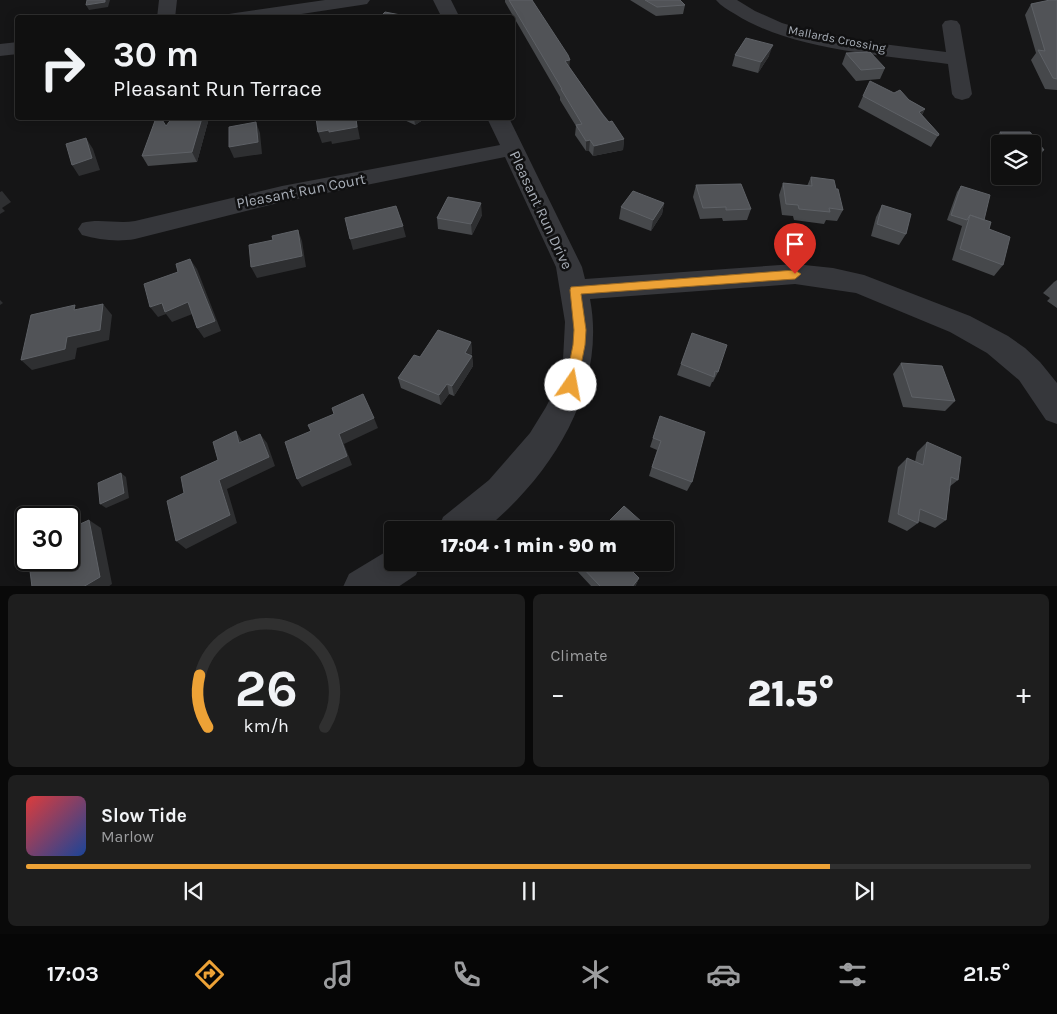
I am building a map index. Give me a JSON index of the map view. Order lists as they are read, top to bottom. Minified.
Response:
{"streets":{"street":["Mallards Crossing","Pleasant Run Court","Pleasant Run Drive"]},"crossings":[["Pleasant Run Court","Pleasant Run Drive"]],"page":{"turn":["30 m","Pleasant Run Terrace"],"limit":"30","trip":"17:04 · 1 min · 90 m","tile":"Climate","heat":["−","21.5°","+"],"song":["Slow Tide","Marlow"],"tabs":["17:03","21.5°"],"gauge":["26","km/h"]}}
